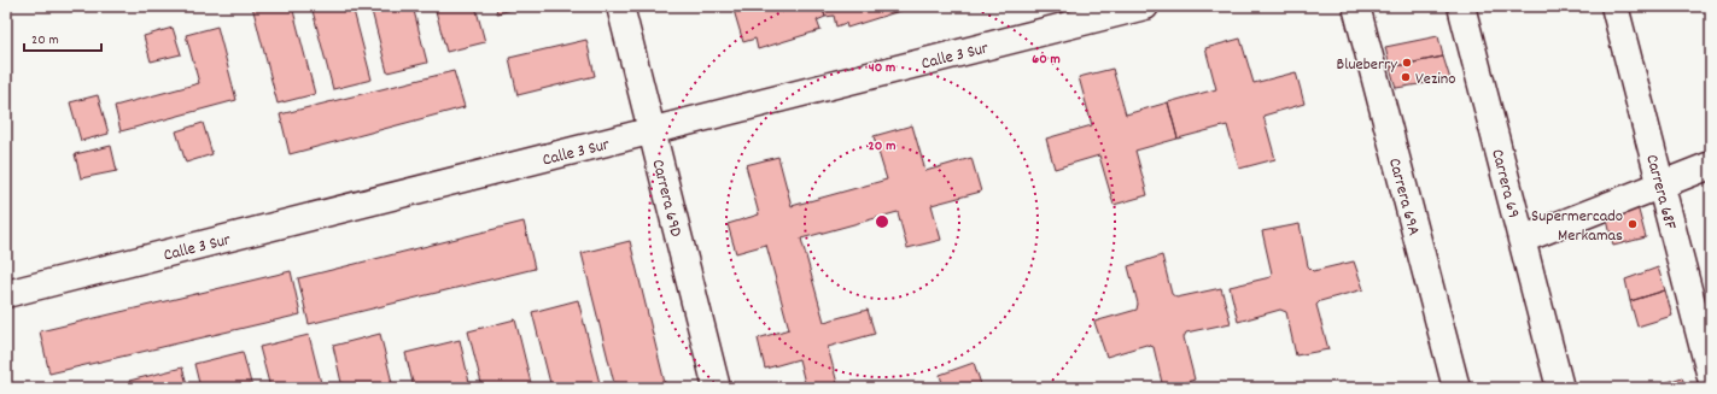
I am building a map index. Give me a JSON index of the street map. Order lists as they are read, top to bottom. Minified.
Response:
{"streets":{"street":["Calle 3 Sur","Carrera 69","Carrera 68F","Carrera 69A","Carrera 69D"]},"crossings":[["Calle 3 Sur","Carrera 69D"]],"places":["Blueberry","Vezino","Supermercado Merkamas"],"scale_bar":"20 m","rings":["60 m","40 m","20 m"]}
